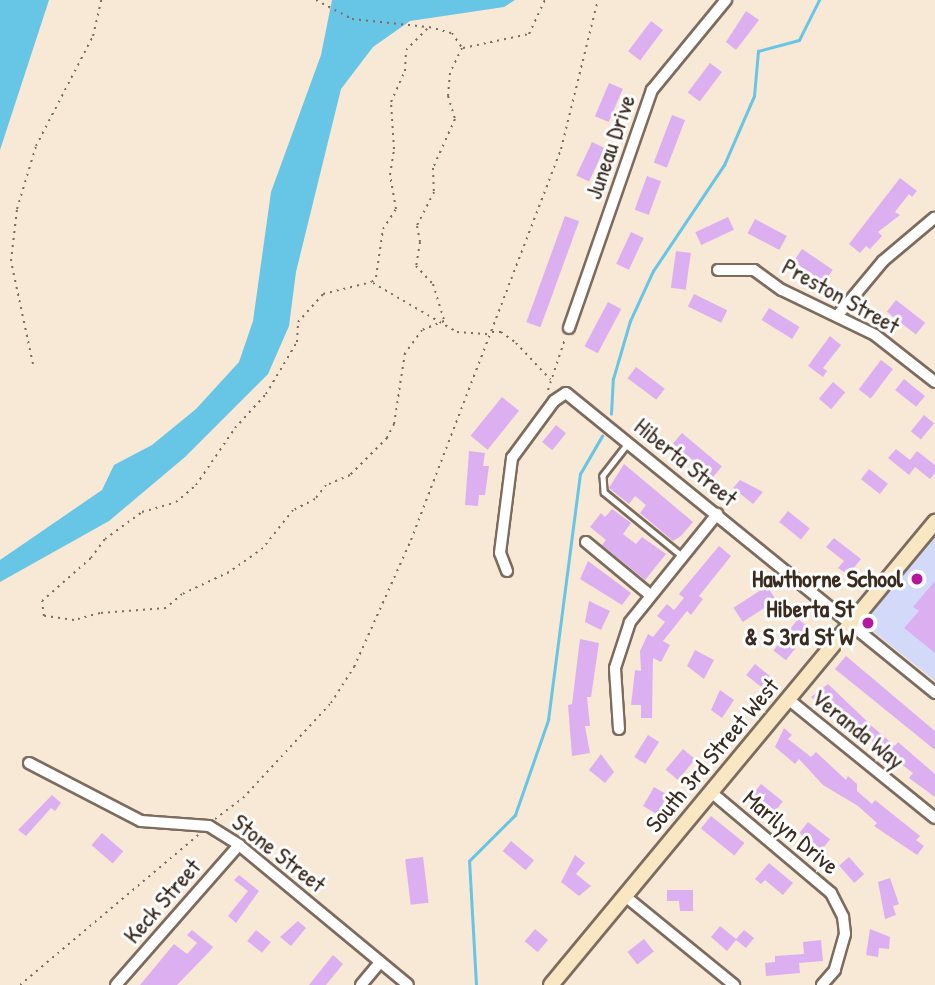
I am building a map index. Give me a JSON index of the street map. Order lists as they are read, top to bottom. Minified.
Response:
{"streets":{"street":["Juneau Drive","Preston Street","Hiberta Street","Veranda Way","South 3rd Street West","Marilyn Drive","Stone Street","Keck Street"]},"crossings":[["Hiberta Street","South 3rd Street West"],["Veranda Way","South 3rd Street West"],["South 3rd Street West","Marilyn Drive"],["Stone Street","Keck Street"]],"places":["Hawthorne School","Hiberta St & S 3rd St W"]}
